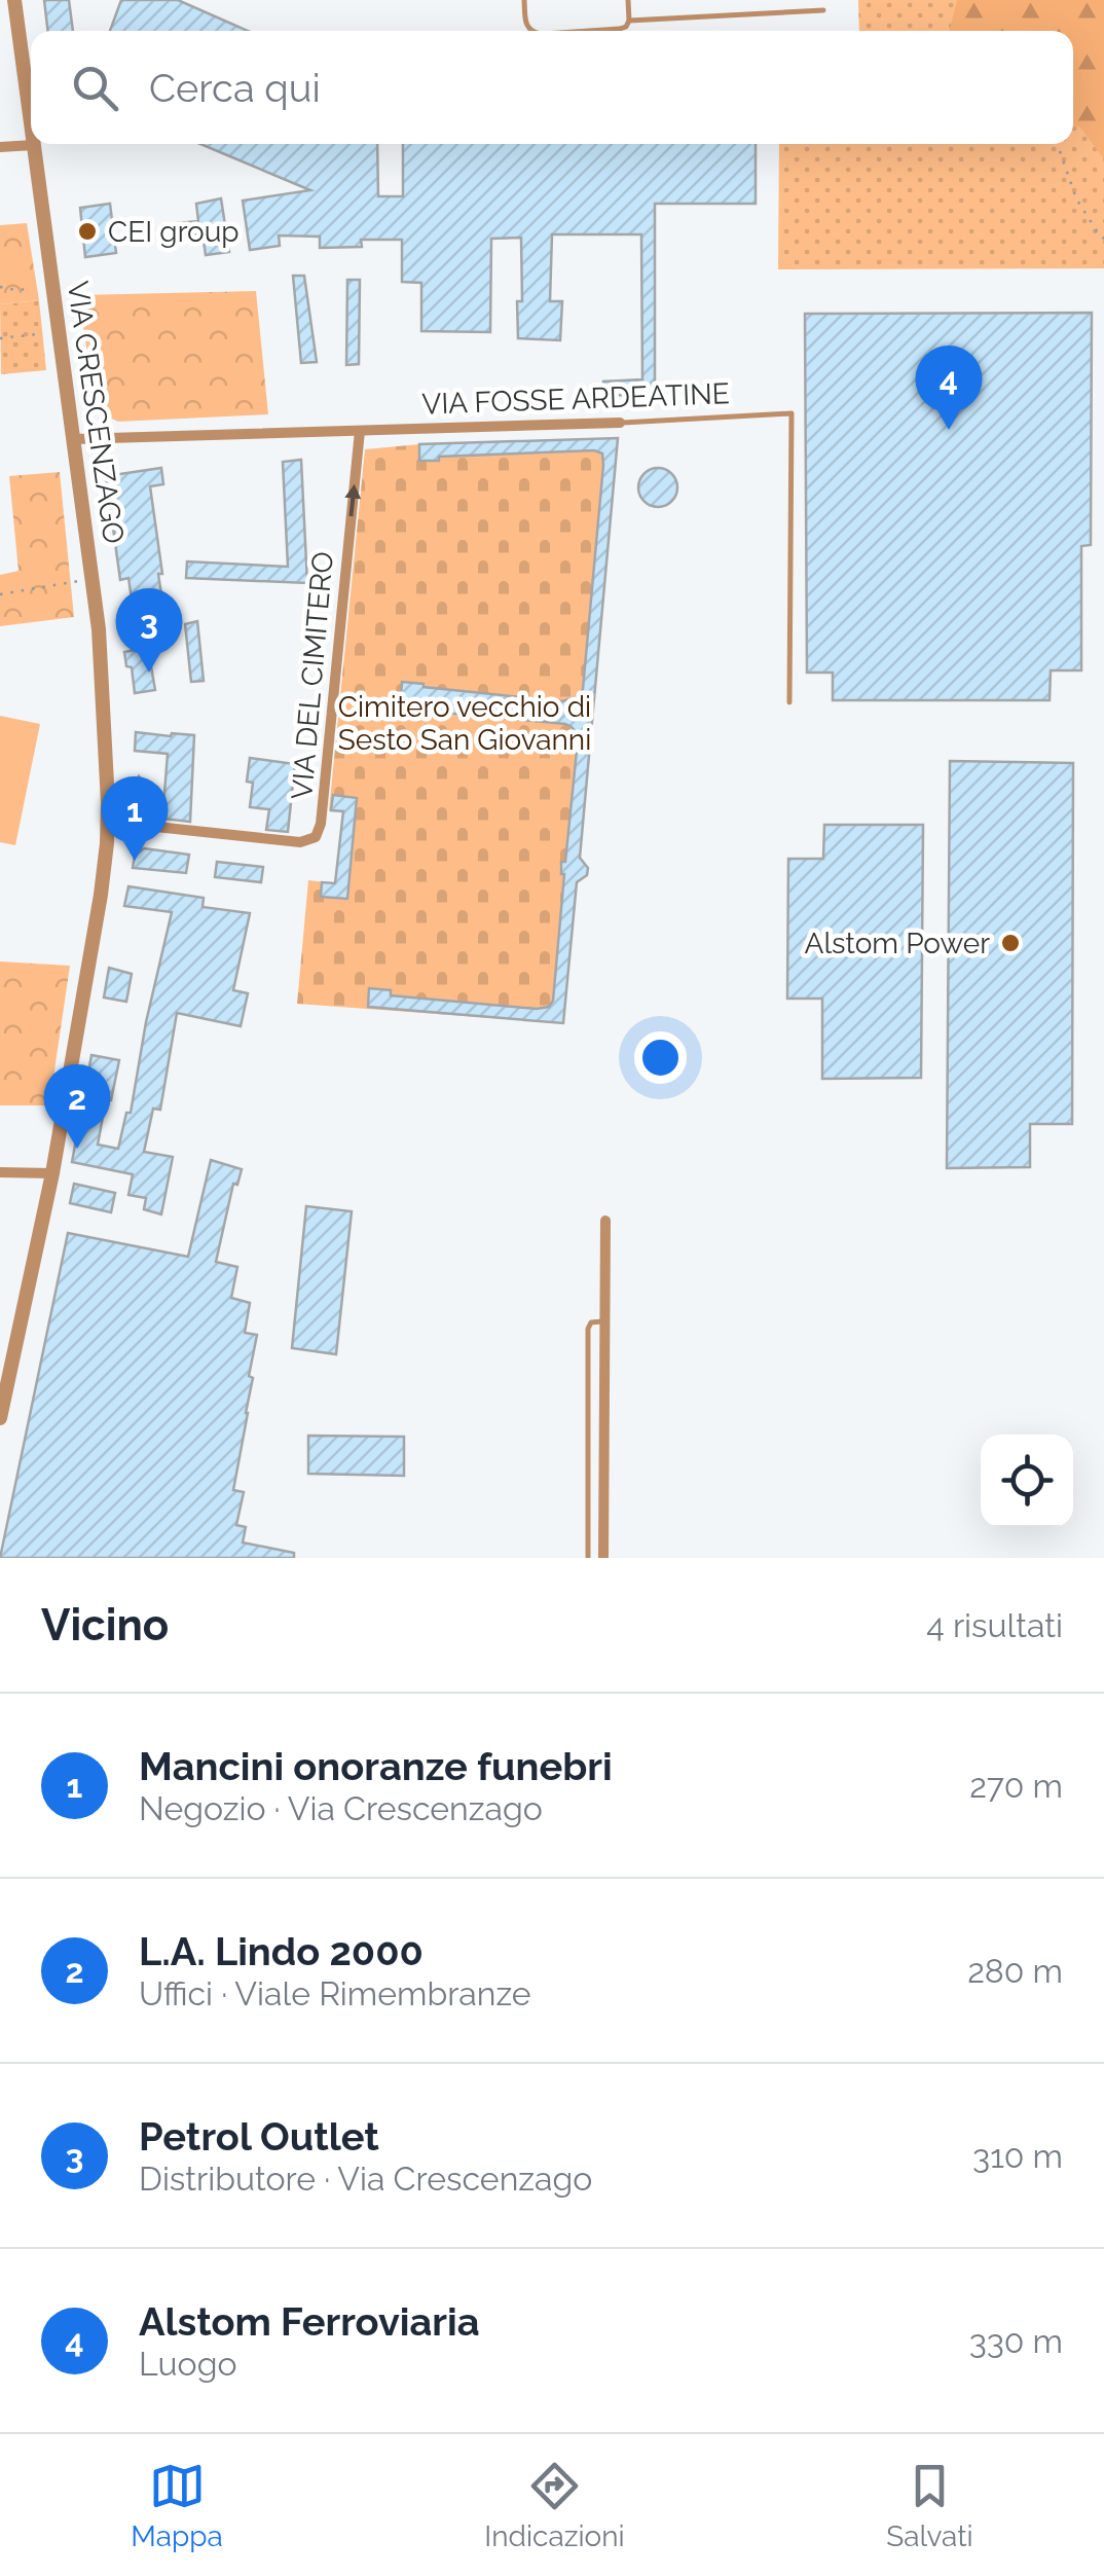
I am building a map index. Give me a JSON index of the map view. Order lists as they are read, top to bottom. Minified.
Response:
{"streets":{"street":["VIA FOSSE ARDEATINE","VIA CRESCENZAGO","VIA DEL CIMITERO"]},"crossings":[["VIA FOSSE ARDEATINE","VIA CRESCENZAGO"],["VIA FOSSE ARDEATINE","VIA DEL CIMITERO"],["VIA CRESCENZAGO","VIA DEL CIMITERO"]],"parks":["Cimitero vecchio di Sesto San Giovanni"],"places":["CEI group","Alstom Power"],"page":{"search":"Cerca qui","pins":["4","3","1","2"],"heading":["Vicino","4 risultati"],"list":[{"mark":"1","name":"Mancini onoranze funebri","note":"Negozio · Via Crescenzago","value":"270 m"},{"mark":"2","name":"L.A. Lindo 2000","note":"Uffici · Viale Rimembranze","value":"280 m"},{"mark":"3","name":"Petrol Outlet","note":"Distributore · Via Crescenzago","value":"310 m"},{"mark":"4","name":"Alstom Ferroviaria","note":"Luogo","value":"330 m"}],"nav":["Mappa","Indicazioni","Salvati"]}}
